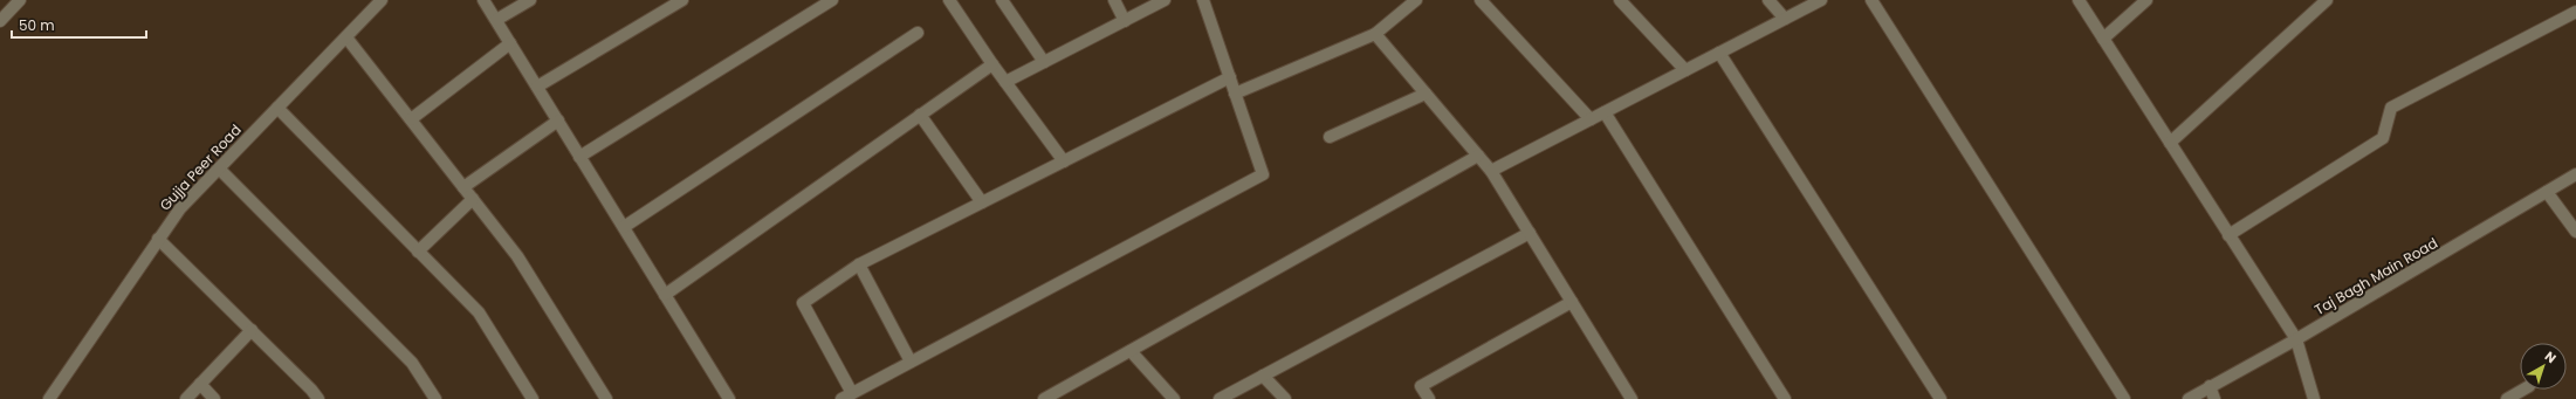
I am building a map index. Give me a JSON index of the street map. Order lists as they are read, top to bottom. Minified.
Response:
{"streets":{"street":["Gujja Peer Road","Taj Bagh Main Road"]},"scale_bar":"50 m","north":"top right"}
